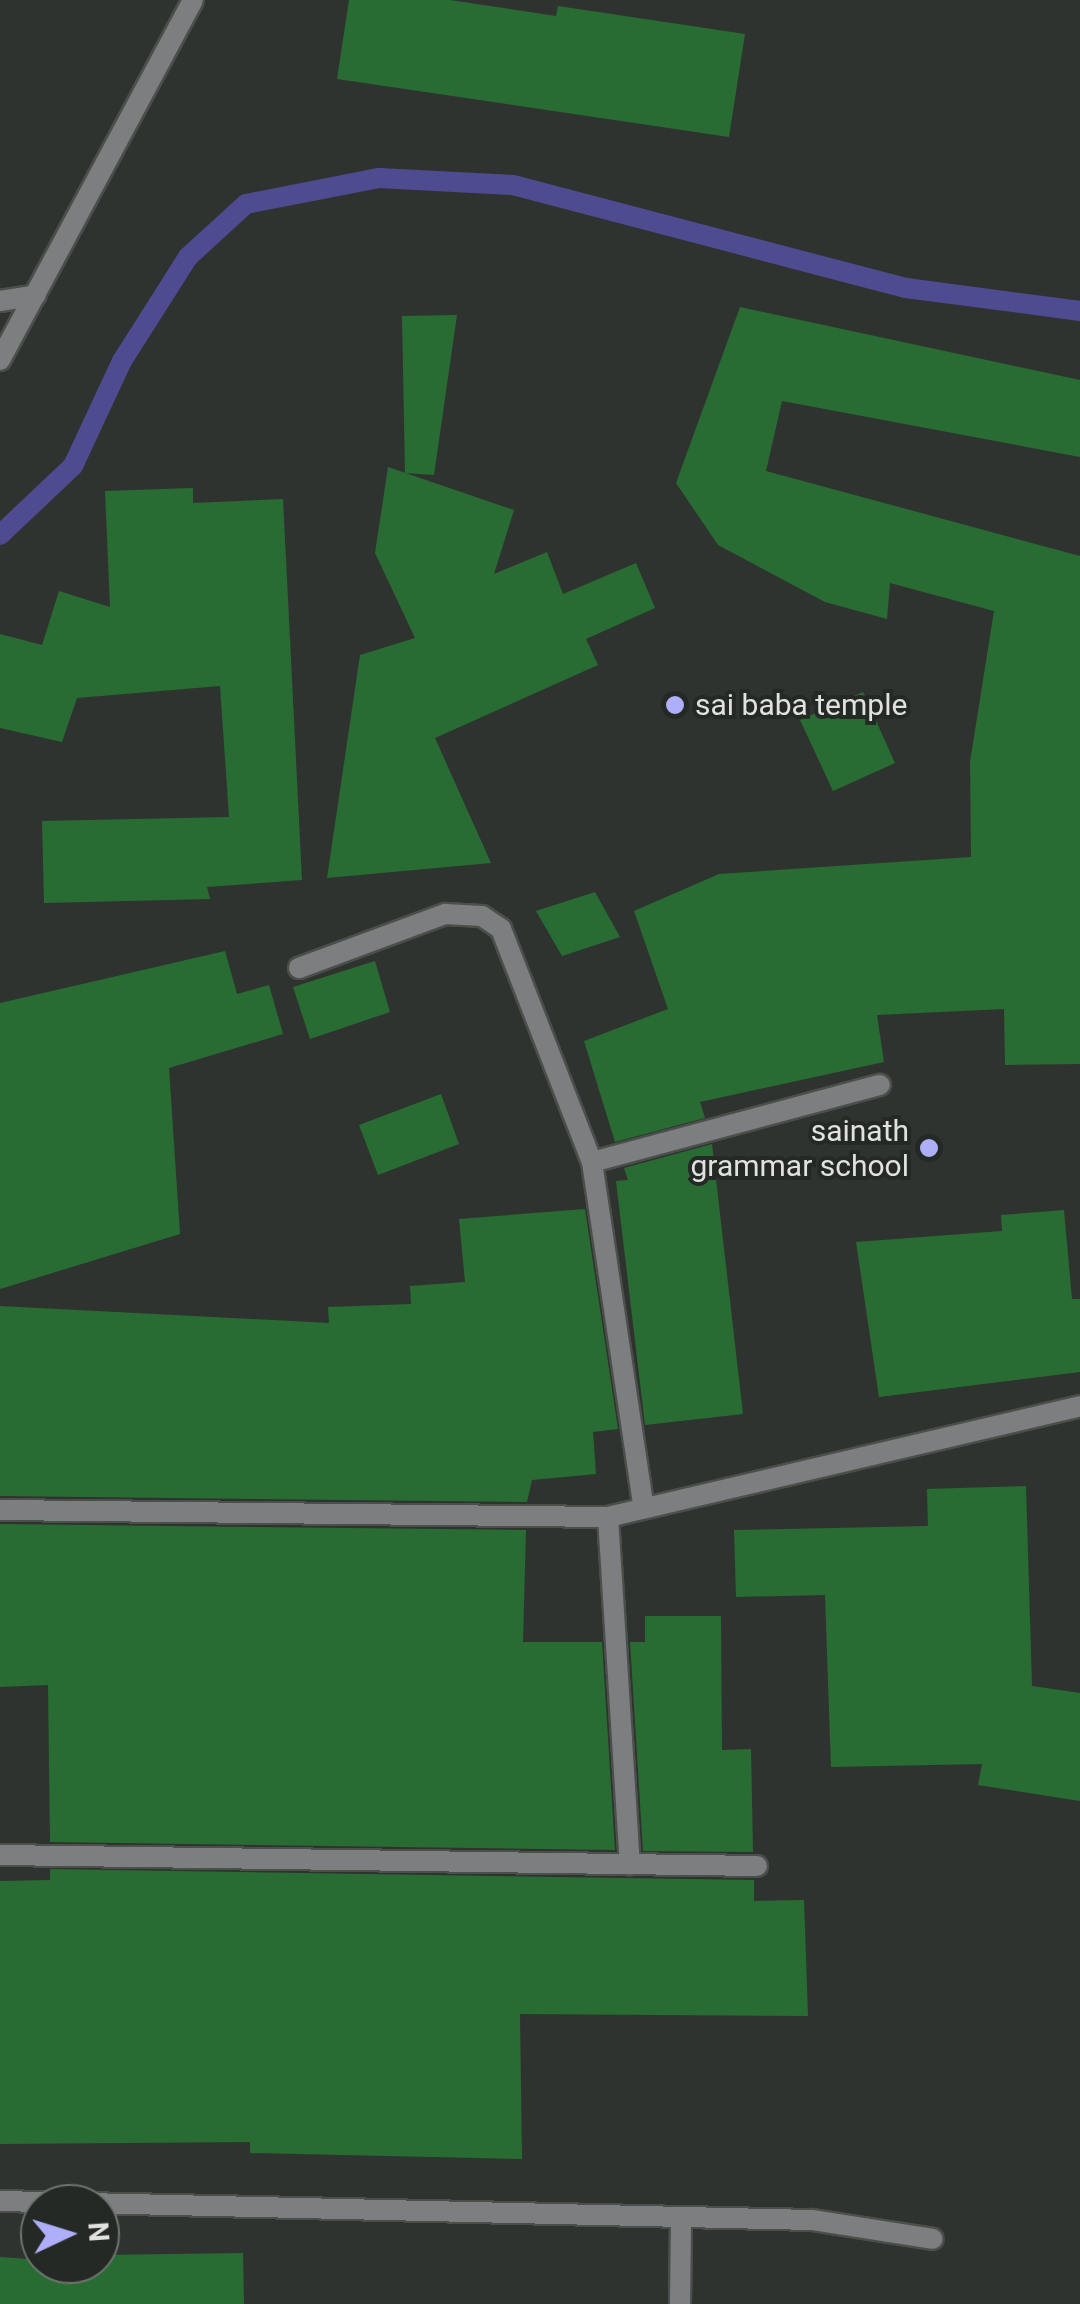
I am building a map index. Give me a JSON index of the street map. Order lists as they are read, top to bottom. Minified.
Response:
{"places":["sai baba temple","sainath grammar school"],"north":"right"}
